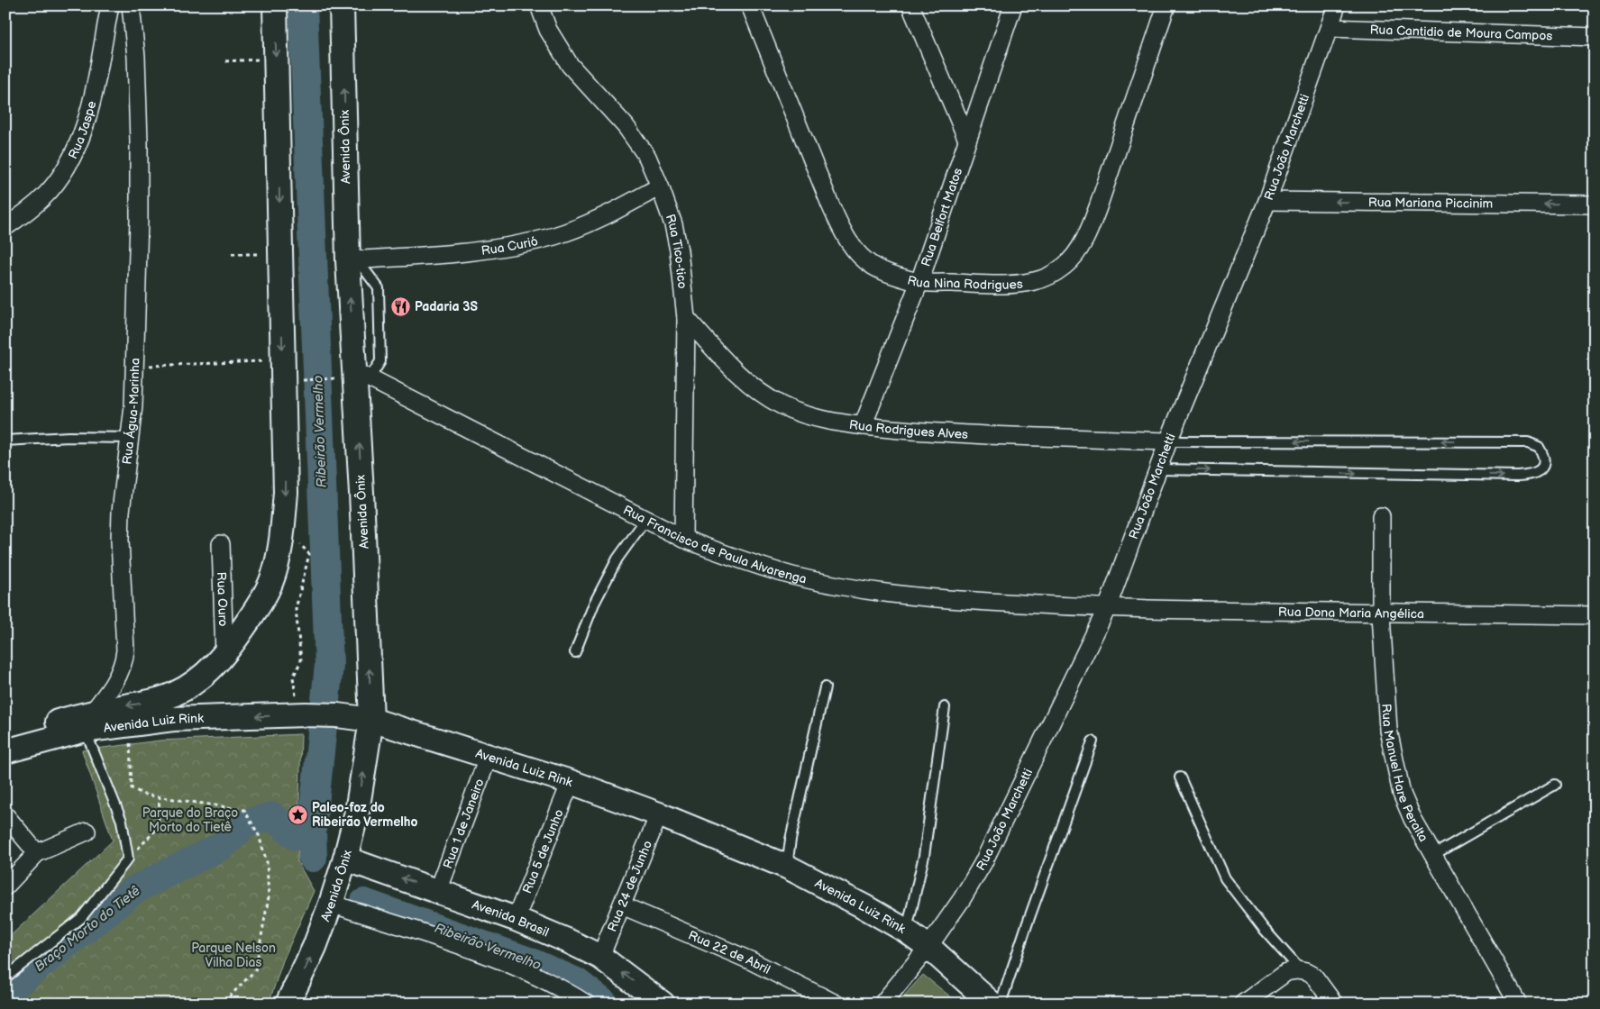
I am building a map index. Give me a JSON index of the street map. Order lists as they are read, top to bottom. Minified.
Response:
{"streets":{"main road":["Avenida Ônix","Avenida Luiz Rink","Avenida Brasil"],"street":["Rua Cantidio de Moura Campos","Rua Jaspe","Rua João Marchetti","Rua Mariana Piccinim","Rua Belfort Matos","Rua Curió","Rua Tico-tico","Rua Nina Rodrigues","Rua Água-Marinha","Rua Rodrigues Alves","Rua Francisco de Paula Alvarenga","Rua Ouro","Rua Dona Maria Angélica","Rua Manuel Hare Peralta","Rua 1 de Janeiro","Rua 5 de Junho","Rua 24 de Junho","Rua 22 de Abril"]},"crossings":[["Rua Cantidio de Moura Campos","Rua João Marchetti"],["Avenida Ônix","Rua Curió"],["Avenida Ônix","Rua Francisco de Paula Alvarenga"],["Avenida Ônix","Avenida Luiz Rink"],["Avenida Ônix","Avenida Brasil"],["Rua João Marchetti","Rua Mariana Piccinim"],["Rua João Marchetti","Rua Rodrigues Alves"],["Rua João Marchetti","Rua Francisco de Paula Alvarenga"],["Rua João Marchetti","Rua Dona Maria Angélica"],["Rua João Marchetti","Avenida Luiz Rink"],["Rua Belfort Matos","Rua Nina Rodrigues"],["Rua Belfort Matos","Rua Rodrigues Alves"],["Rua Curió","Rua Tico-tico"],["Rua Tico-tico","Rua Rodrigues Alves"],["Rua Tico-tico","Rua Francisco de Paula Alvarenga"],["Rua Água-Marinha","Avenida Luiz Rink"],["Rua Francisco de Paula Alvarenga","Rua Dona Maria Angélica"],["Rua Dona Maria Angélica","Rua Manuel Hare Peralta"],["Avenida Luiz Rink","Rua 1 de Janeiro"],["Avenida Luiz Rink","Rua 5 de Junho"],["Avenida Luiz Rink","Rua 24 de Junho"],["Rua 1 de Janeiro","Avenida Brasil"],["Rua 5 de Junho","Avenida Brasil"],["Rua 24 de Junho","Avenida Brasil"],["Rua 24 de Junho","Rua 22 de Abril"]],"one_way":["Rua Mariana Piccinim","Avenida Brasil"],"water":["Ribeirão Vermelho","Braço Morto do Tietê"],"parks":["Parque do Braço Morto do Tietê","Parque Nelson Vilha Dias"],"places":{"restaurant":["Padaria 3S"],"place":["Paleo-foz do Ribeirão Vermelho"]}}
